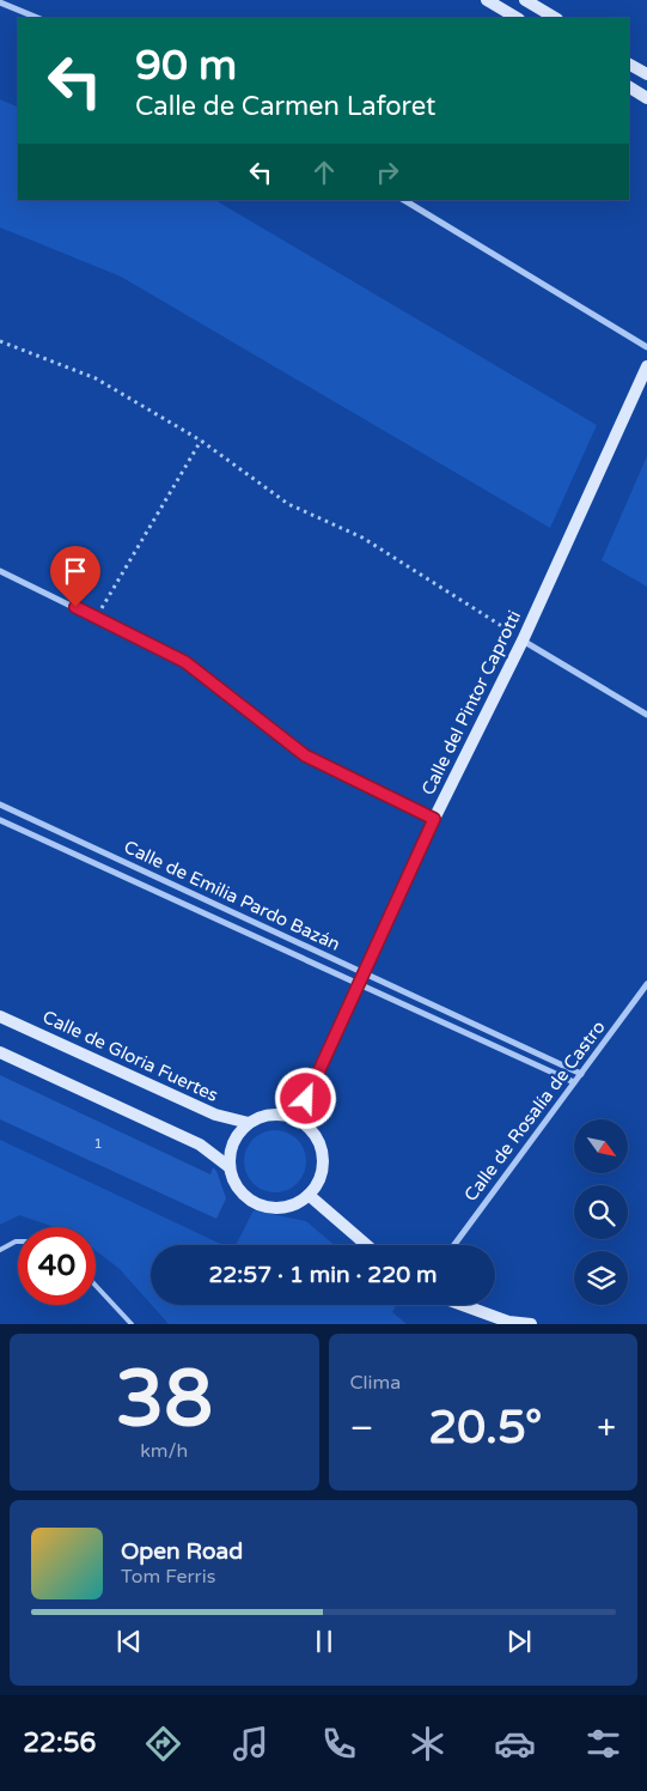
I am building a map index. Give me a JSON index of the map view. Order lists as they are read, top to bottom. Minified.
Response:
{"streets":{"street":["Calle del Pintor Caprotti","Calle de Emilia Pardo Bazán","Calle de Gloria Fuertes","Calle de Rosalía de Castro"]},"crossings":[["Calle del Pintor Caprotti","Calle de Emilia Pardo Bazán"],["Calle del Pintor Caprotti","Calle de Gloria Fuertes"],["Calle de Emilia Pardo Bazán","Calle de Rosalía de Castro"]],"house_numbers":["1"],"north":"bottom right","page":{"turn":["90 m","Calle de Carmen Laforet"],"limit":"40","trip":"22:57 · 1 min · 220 m","tile":[["38","km/h"],"Clima"],"heat":["−","20.5°","+"],"song":["Open Road","Tom Ferris"],"tabs":"22:56"}}
